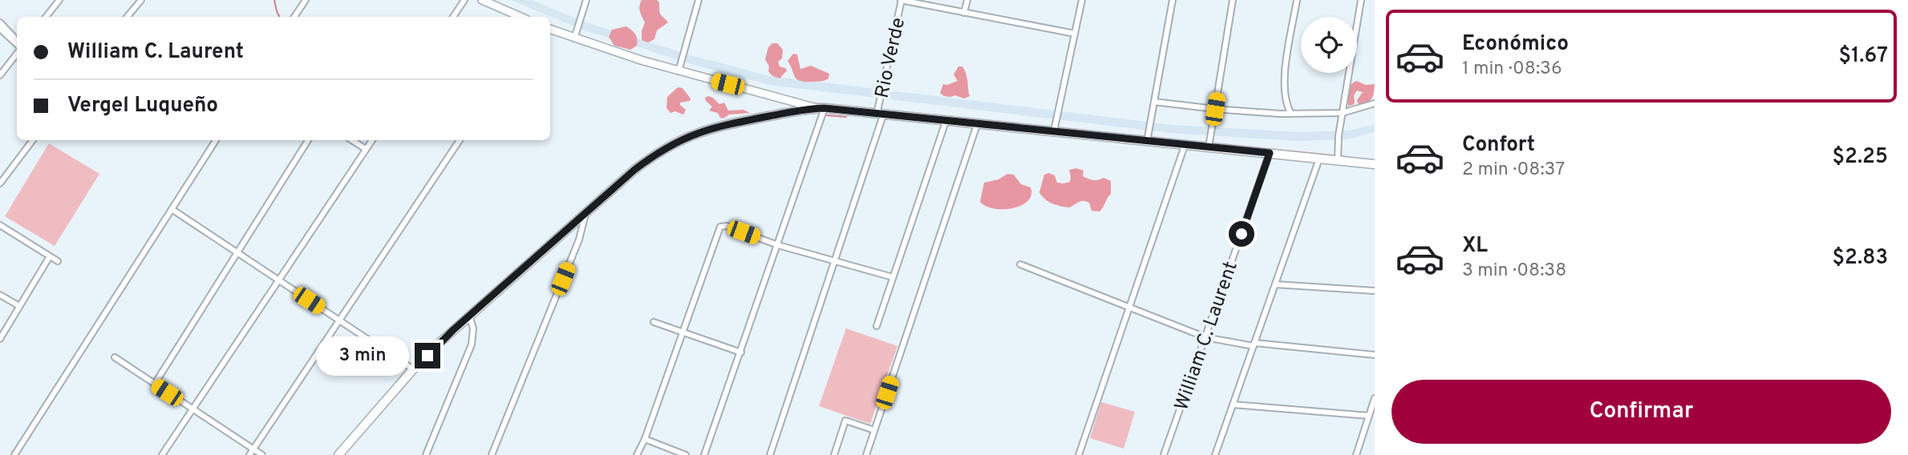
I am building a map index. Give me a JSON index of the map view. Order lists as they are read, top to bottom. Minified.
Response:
{"streets":{"street":["Rio Verde","William C. Laurent"]},"page":{"list":[{"name":"Económico","note":"1 min · 08:36","value":"$1.67"},{"name":"Confort","note":"2 min · 08:37","value":"$2.25"},{"name":"XL","note":"3 min · 08:38","value":"$2.83"}],"banner":["William C. Laurent","Vergel Luqueño"],"bubble":"3 min","buttons":"Confirmar"}}
